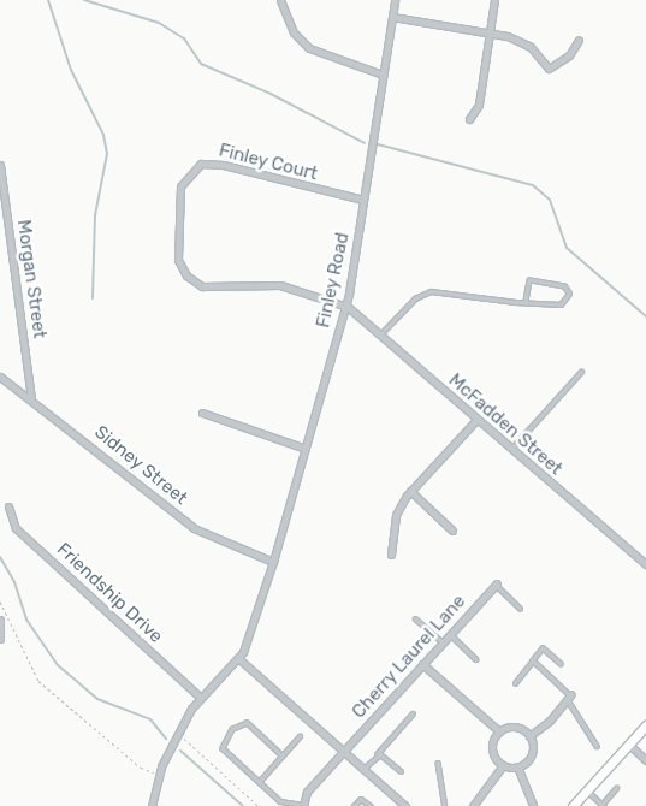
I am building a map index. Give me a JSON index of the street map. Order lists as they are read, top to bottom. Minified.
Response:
{"streets":{"street":["Finley Court","Morgan Street","Finley Road","McFadden Street","Sidney Street","Friendship Drive","Cherry Laurel Lane"]},"crossings":[["Finley Court","Finley Road"],["Finley Court","McFadden Street"],["Morgan Street","Sidney Street"],["Finley Road","McFadden Street"],["Finley Road","Sidney Street"]]}
